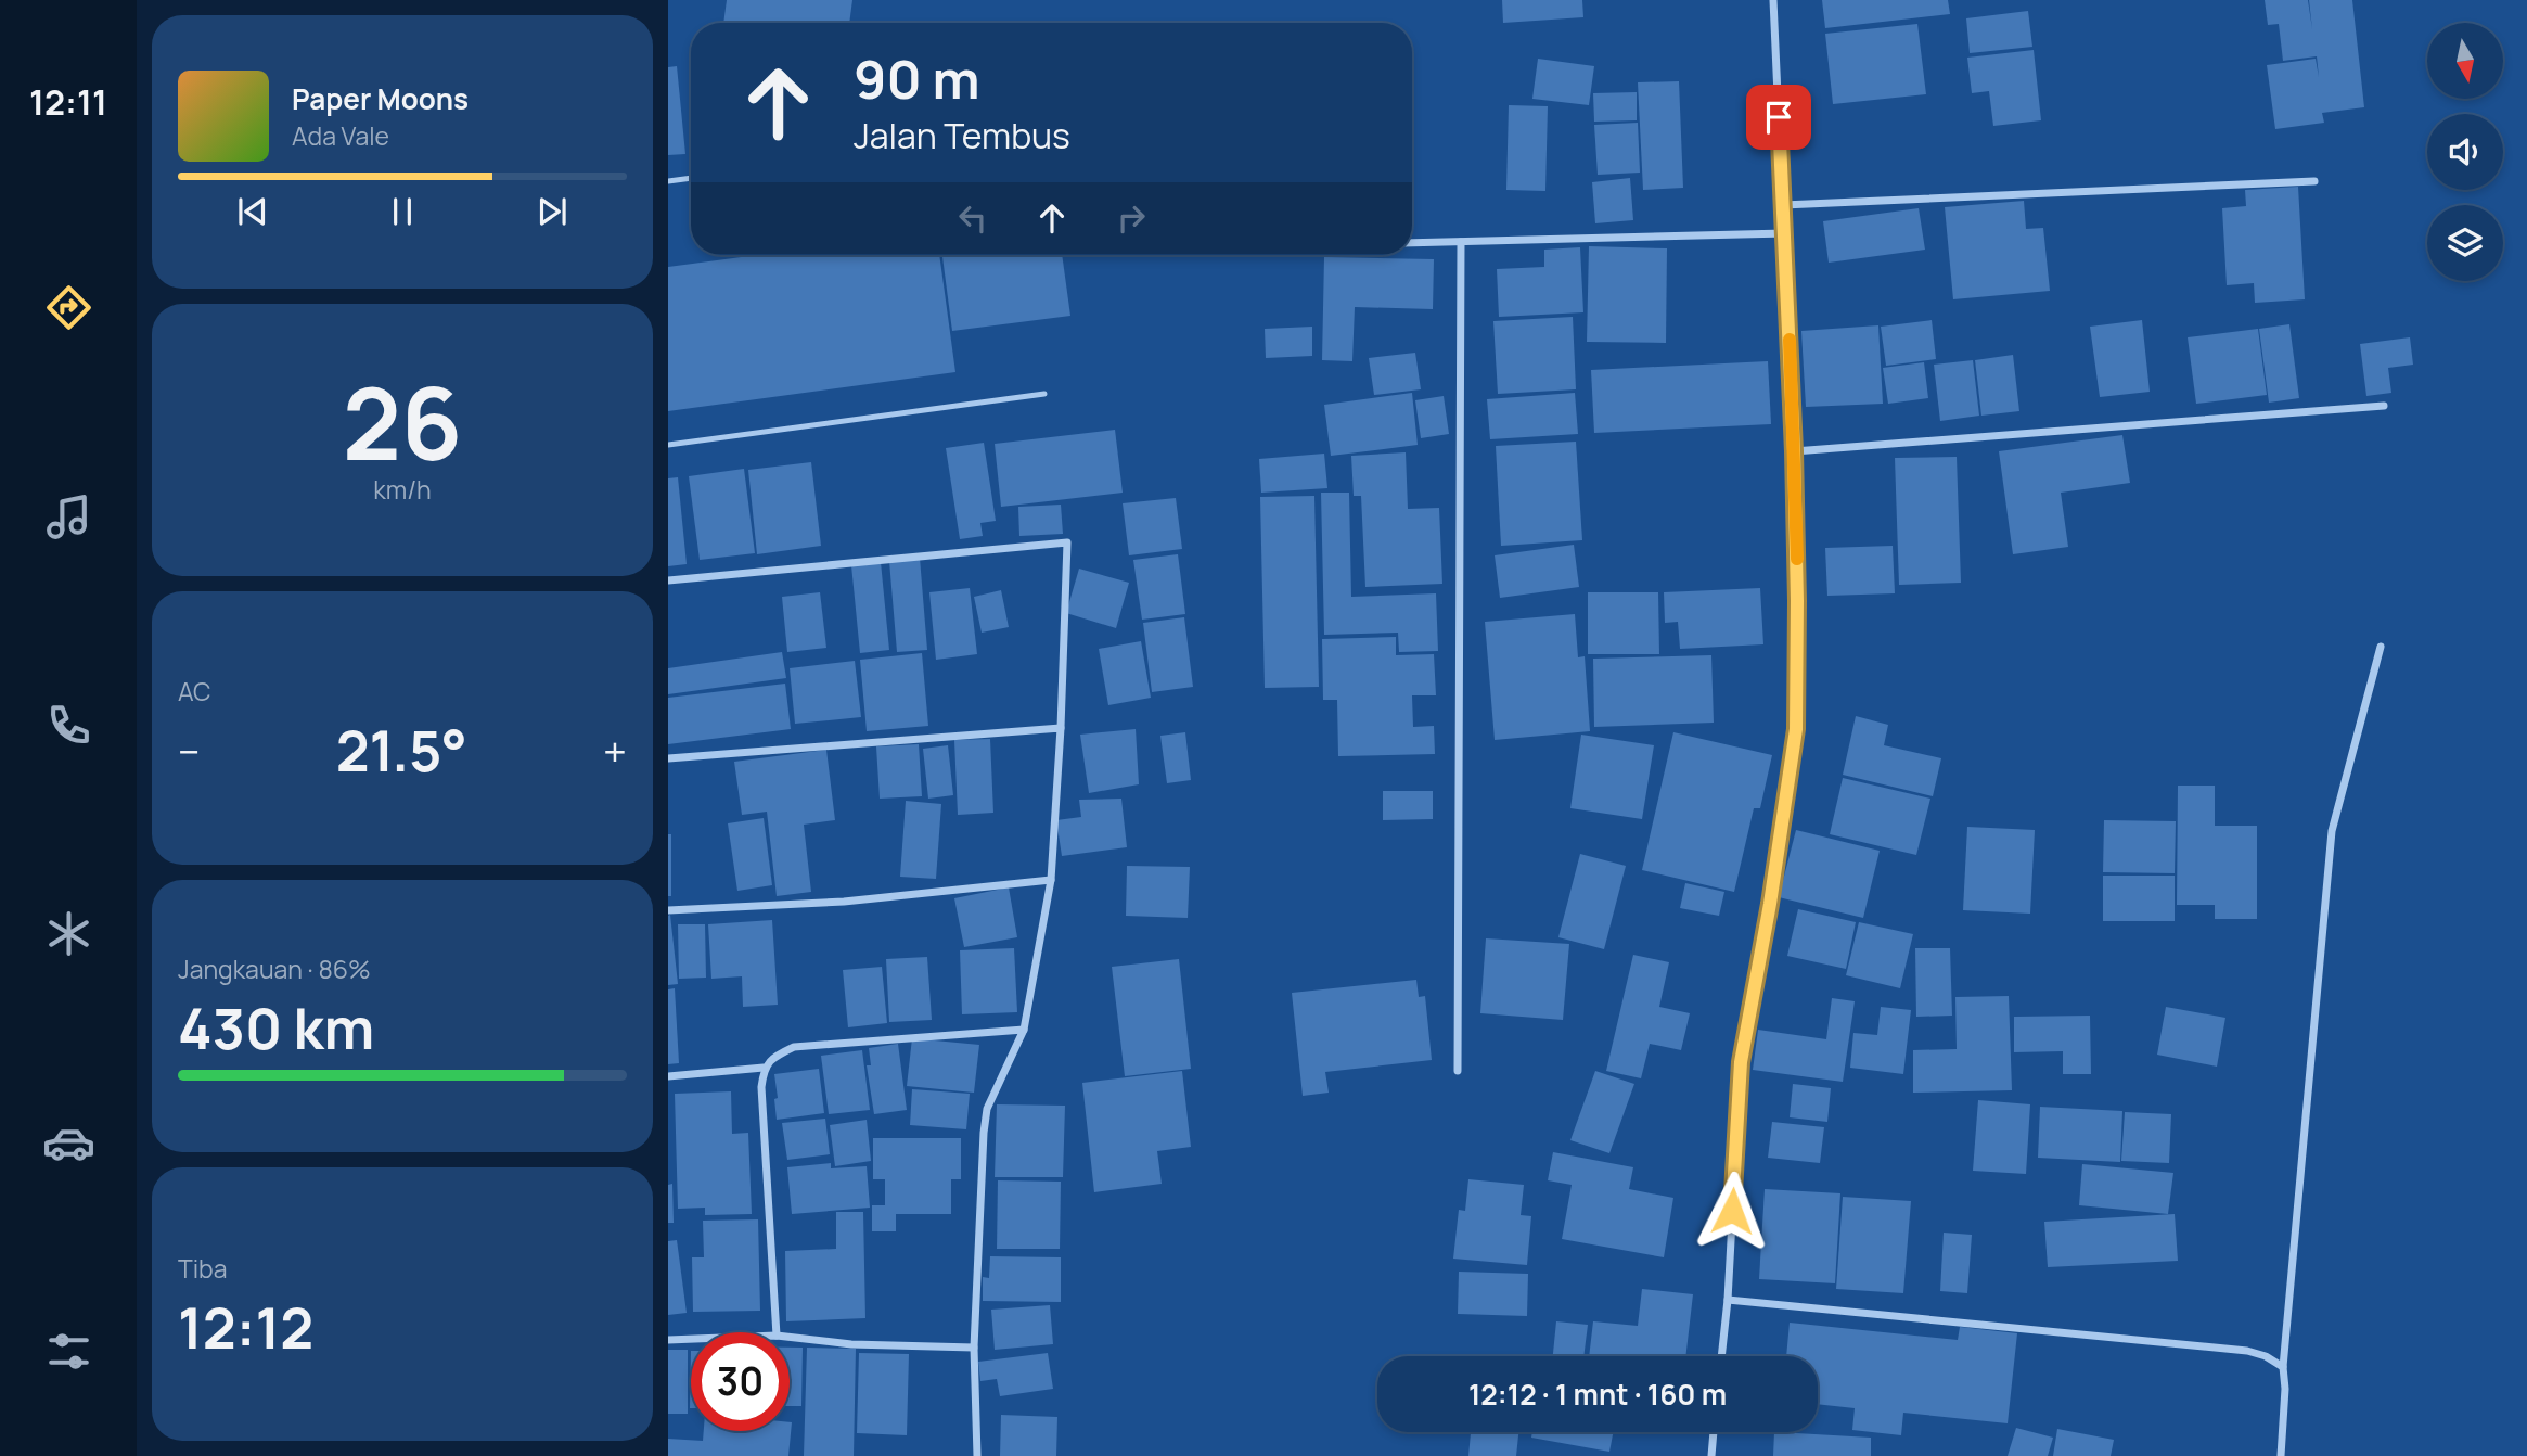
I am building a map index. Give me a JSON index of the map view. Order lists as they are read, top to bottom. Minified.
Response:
{"north":"bottom","page":{"tabs":"12:11","turn":["90 m","Jalan Tembus"],"song":["Paper Moons","Ada Vale"],"tile":[["26","km/h"],"AC",["Jangkauan · 86%","430 km"],["Tiba","12:12"]],"heat":["−","21.5°","+"],"limit":"30","trip":"12:12 · 1 mnt · 160 m"}}
